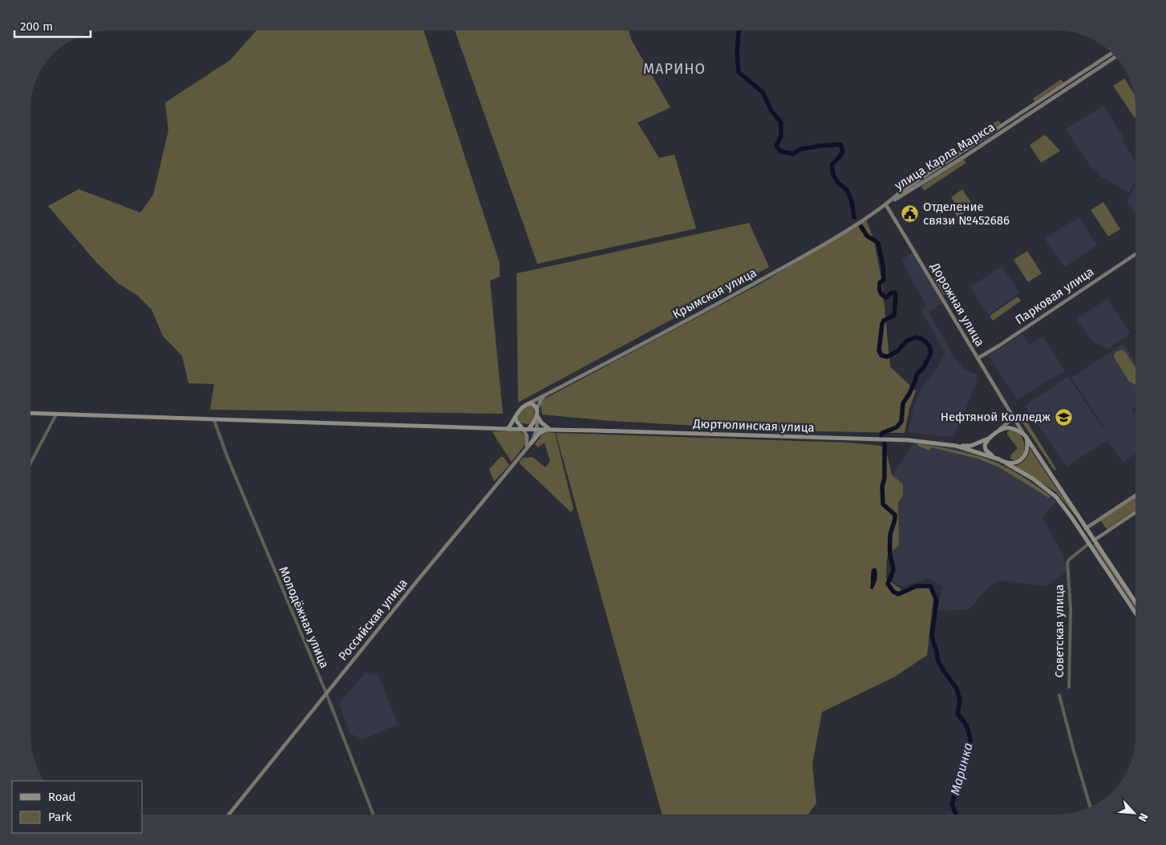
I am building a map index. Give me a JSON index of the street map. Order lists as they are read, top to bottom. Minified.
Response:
{"streets":{"main road":["улица Карла Маркса","Крымская улица","Парковая улица","Дорожная улица","Дюртюлинская улица","Российская улица"],"street":["Молодёжная улица","Советская улица"]},"crossings":[["улица Карла Маркса","Крымская улица"],["улица Карла Маркса","Дорожная улица"],["Крымская улица","Дорожная улица"],["Крымская улица","Дюртюлинская улица"],["Парковая улица","Дорожная улица"],["Дюртюлинская улица","Российская улица"],["Молодёжная улица","Российская улица"]],"districts":["МАРИНО"],"water":["Маринка"],"places":{"public building":["Отделение связи №452686"],"school or university":["Нефтяной Колледж"]},"legend":["Road","Park"],"scale_bar":"200 m","north":"bottom right"}
